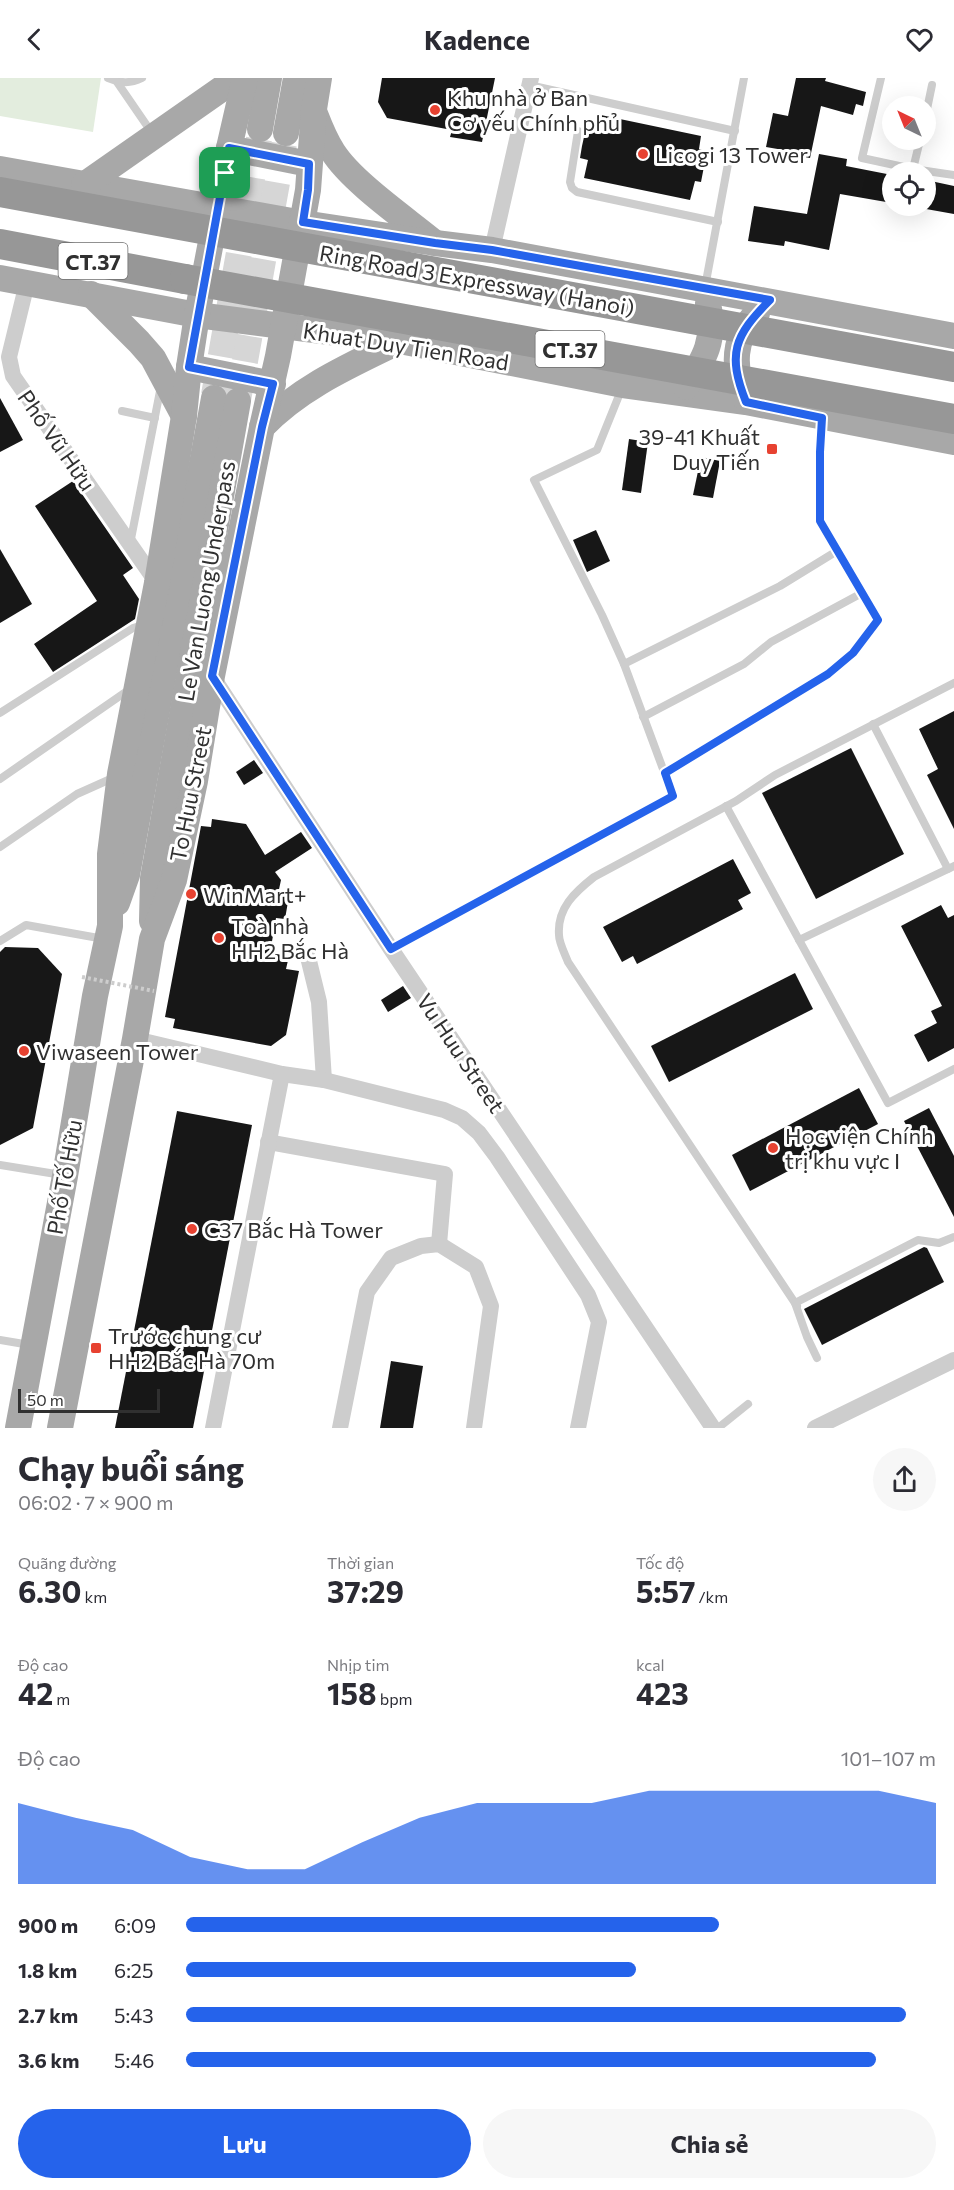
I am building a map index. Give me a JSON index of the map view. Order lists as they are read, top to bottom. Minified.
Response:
{"streets":{"highway":["CT.37","Ring Road 3 Expressway (Hanoi)"],"main road":["Khuat Duy Tien Road","Le Van Luong Underpass","To Huu Street","Phố Tố Hữu"],"street":["Phố Vũ Hữu","Vu Huu Street"]},"crossings":[["Khuat Duy Tien Road","Phố Vũ Hữu"],["Khuat Duy Tien Road","To Huu Street"],["Le Van Luong Underpass","To Huu Street"],["Le Van Luong Underpass","Phố Tố Hữu"],["To Huu Street","Vu Huu Street"],["To Huu Street","Phố Tố Hữu"]],"places":{"other":["Khu nhà ở Ban Cơ yếu Chính phủ","Licogi 13 Tower","WinMart+","Toà nhà HH2 Bắc Hà","Viwaseen Tower","Học viện Chính trị khu vực I","C37 Bắc Hà Tower"],"transit":["39-41 Khuất Duy Tiến","Trước chung cư HH2 Bắc Hà 70m"]},"scale_bar":"50 m","north":"top left","page":{"header":"Kadence","scale":"50 m","heading":["Chạy buổi sáng","06:02 · 7 × 900 m"],"stats":[["Quãng đường","6.30 km"],["Thời gian","37:29"],["Tốc độ","5:57 /km"],["Độ cao","42 m"],["Nhịp tim","158 bpm"],["kcal","423"]],"chart":["Độ cao","101–107 m"],"list":[{"name":"900 m","note":"6:09"},{"name":"1.8 km","note":"6:25"},{"name":"2.7 km","note":"5:43"},{"name":"3.6 km","note":"5:46"}],"buttons":["Lưu","Chia sẻ"]}}
